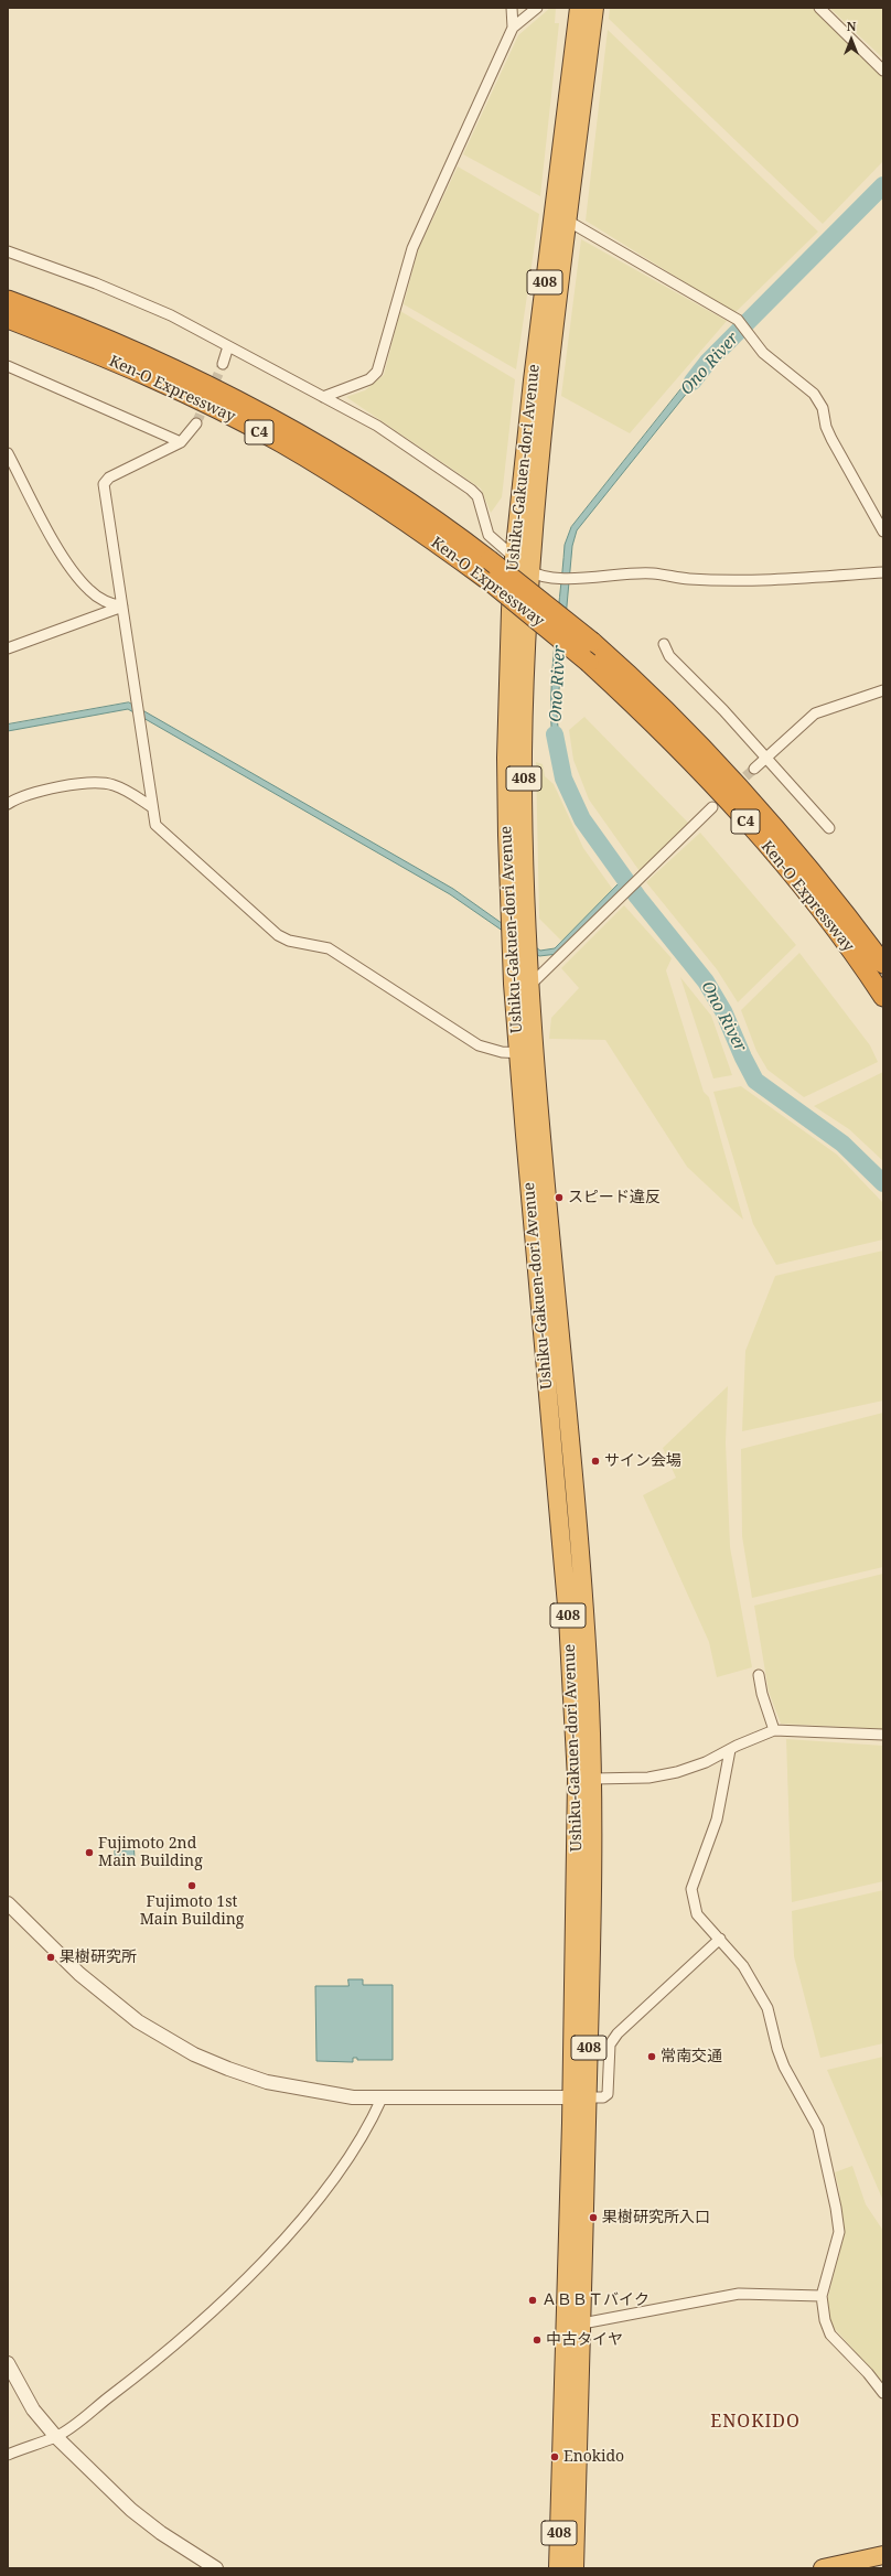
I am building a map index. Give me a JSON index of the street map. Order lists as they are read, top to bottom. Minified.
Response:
{"streets":{"highway":["408","Ken-O Expressway","C4","Ushiku-Gakuen-dori Avenue"]},"districts":["ENOKIDO"],"water":["Ono River"],"places":["スピード違反","サイン会場","Fujimoto 2nd Main Building","Fujimoto 1st Main Building","果樹研究所","常南交通","果樹研究所入口","ＡＢＢＴバイク","中古タイヤ","Enokido"],"north":"top"}
